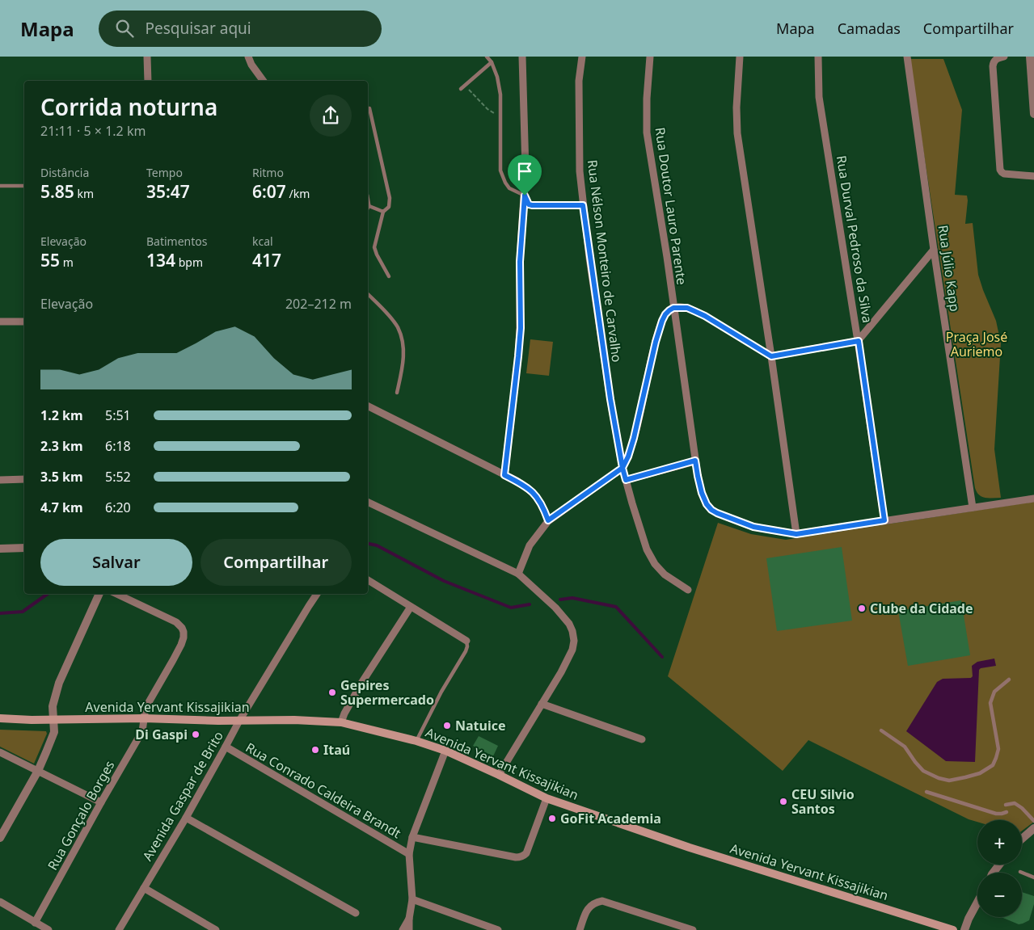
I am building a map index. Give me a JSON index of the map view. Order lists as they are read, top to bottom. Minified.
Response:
{"streets":{"main road":["Avenida Yervant Kissajikian"],"street":["Rua Doutor Lauro Parente","Rua Durval Pedroso da Silva","Rua Nélson Monteiro de Carvalho","Rua Júlio Kapp","Rua Conrado Caldeira Brandt","Avenida Gaspar de Brito","Rua Gonçalo Borges"]},"crossings":[["Rua Doutor Lauro Parente","Rua Durval Pedroso da Silva"],["Rua Doutor Lauro Parente","Rua Júlio Kapp"],["Avenida Yervant Kissajikian","Avenida Gaspar de Brito"],["Avenida Yervant Kissajikian","Rua Gonçalo Borges"],["Rua Conrado Caldeira Brandt","Avenida Gaspar de Brito"]],"parks":["Praça José Auriemo"],"places":["Clube da Cidade","Gepires Supermercado","Natuice","Di Gaspi","Itaú","CEU Silvio Santos","GoFit Academia"],"page":{"header":"Mapa","search":"Pesquisar aqui","nav":["Mapa","Camadas","Compartilhar"],"heading":["Corrida noturna","21:11 · 5 × 1.2 km"],"stats":[["Distância","5.85 km"],["Tempo","35:47"],["Ritmo","6:07 /km"],["Elevação","55 m"],["Batimentos","134 bpm"],["kcal","417"]],"chart":["Elevação","202–212 m"],"list":[{"name":"1.2 km","note":"5:51"},{"name":"2.3 km","note":"6:18"},{"name":"3.5 km","note":"5:52"},{"name":"4.7 km","note":"6:20"}],"buttons":["Salvar","Compartilhar"],"map_buttons":["+","−"]}}
